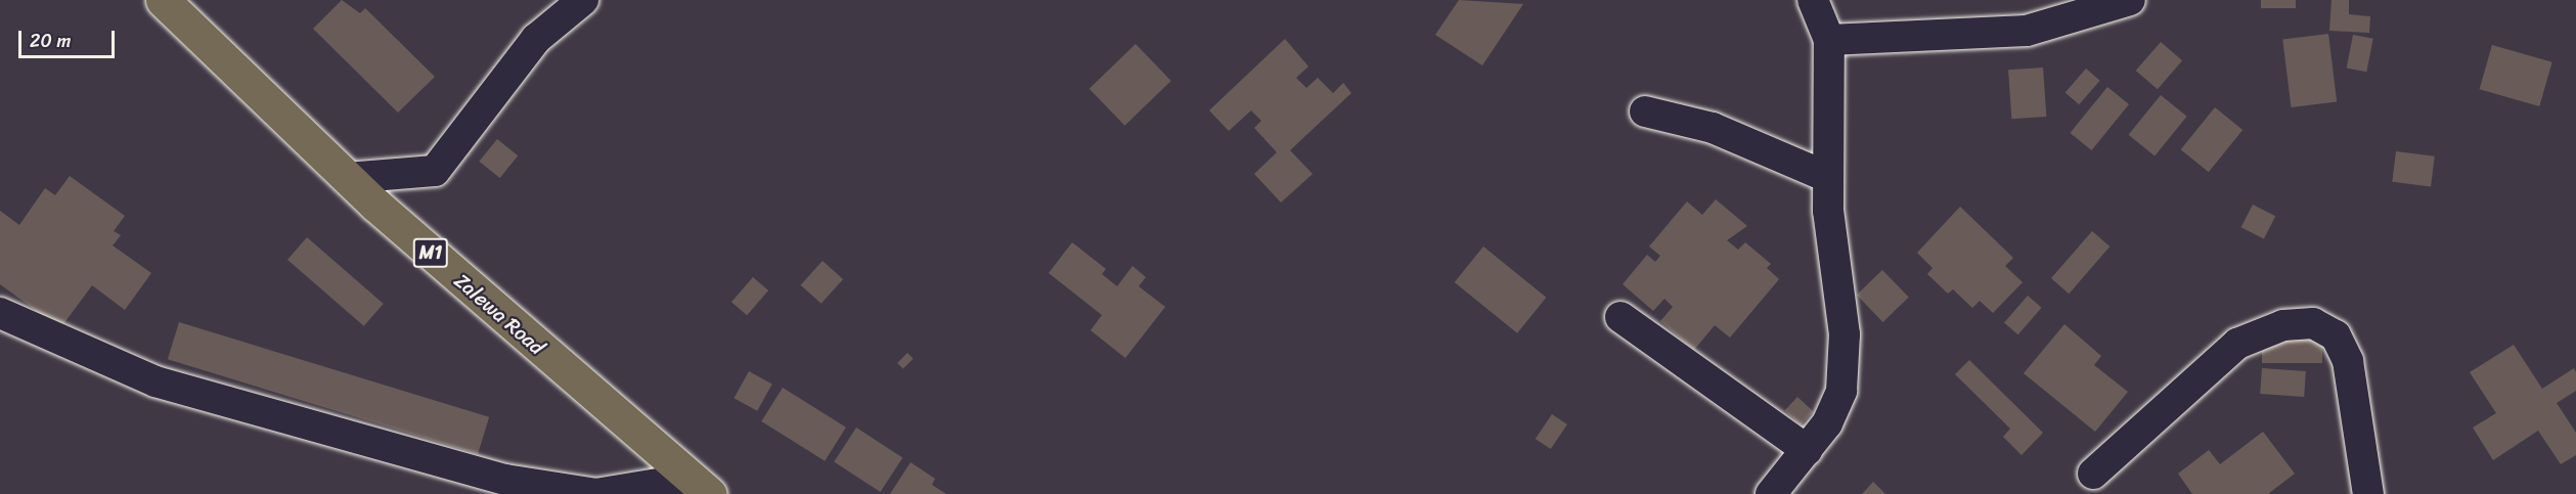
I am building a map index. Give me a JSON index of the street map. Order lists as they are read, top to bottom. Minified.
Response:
{"streets":{"highway":["M1","Zalewa Road"]},"scale_bar":"20 m"}
